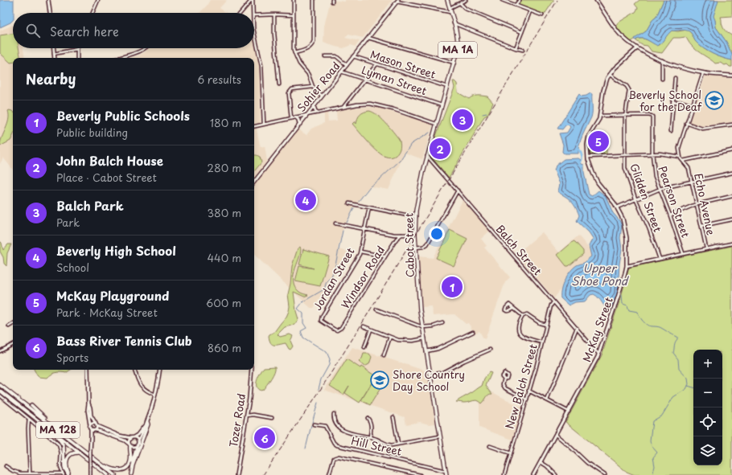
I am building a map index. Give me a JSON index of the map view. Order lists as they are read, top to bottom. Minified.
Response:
{"streets":{"highway":["MA 1A","Cabot Street","MA 128"],"main road":["Sohier Road","McKay Street","Tozer Road"],"street":["Mason Street","Lyman Street","Glidden Street","Pearson Street","Echo Avenue","Balch Street","Windsor Road","Jordan Street","New Balch Street","Hill Street"]},"crossings":[["Mason Street","Sohier Road"],["Mason Street","Cabot Street"],["Lyman Street","Sohier Road"],["Lyman Street","Cabot Street"],["Glidden Street","Pearson Street"],["Glidden Street","McKay Street"],["Cabot Street","Balch Street"],["Cabot Street","Hill Street"],["Balch Street","McKay Street"],["Balch Street","New Balch Street"],["Windsor Road","Jordan Street"]],"water":["Upper Shoe Pond"],"places":{"school or university":["Beverly School for the Deaf","Shore Country Day School"]},"page":{"search":"Search here","heading":["Nearby","6 results"],"list":[{"mark":"1","name":"Beverly Public Schools","note":"Public building","value":"180 m"},{"mark":"2","name":"John Balch House","note":"Place · Cabot Street","value":"280 m"},{"mark":"3","name":"Balch Park","note":"Park","value":"380 m"},{"mark":"4","name":"Beverly High School","note":"School","value":"440 m"},{"mark":"5","name":"McKay Playground","note":"Park · McKay Street","value":"600 m"},{"mark":"6","name":"Bass River Tennis Club","note":"Sports","value":"860 m"}],"pins":["3","5","2","4","1","6"],"map_buttons":["+","−"]}}
